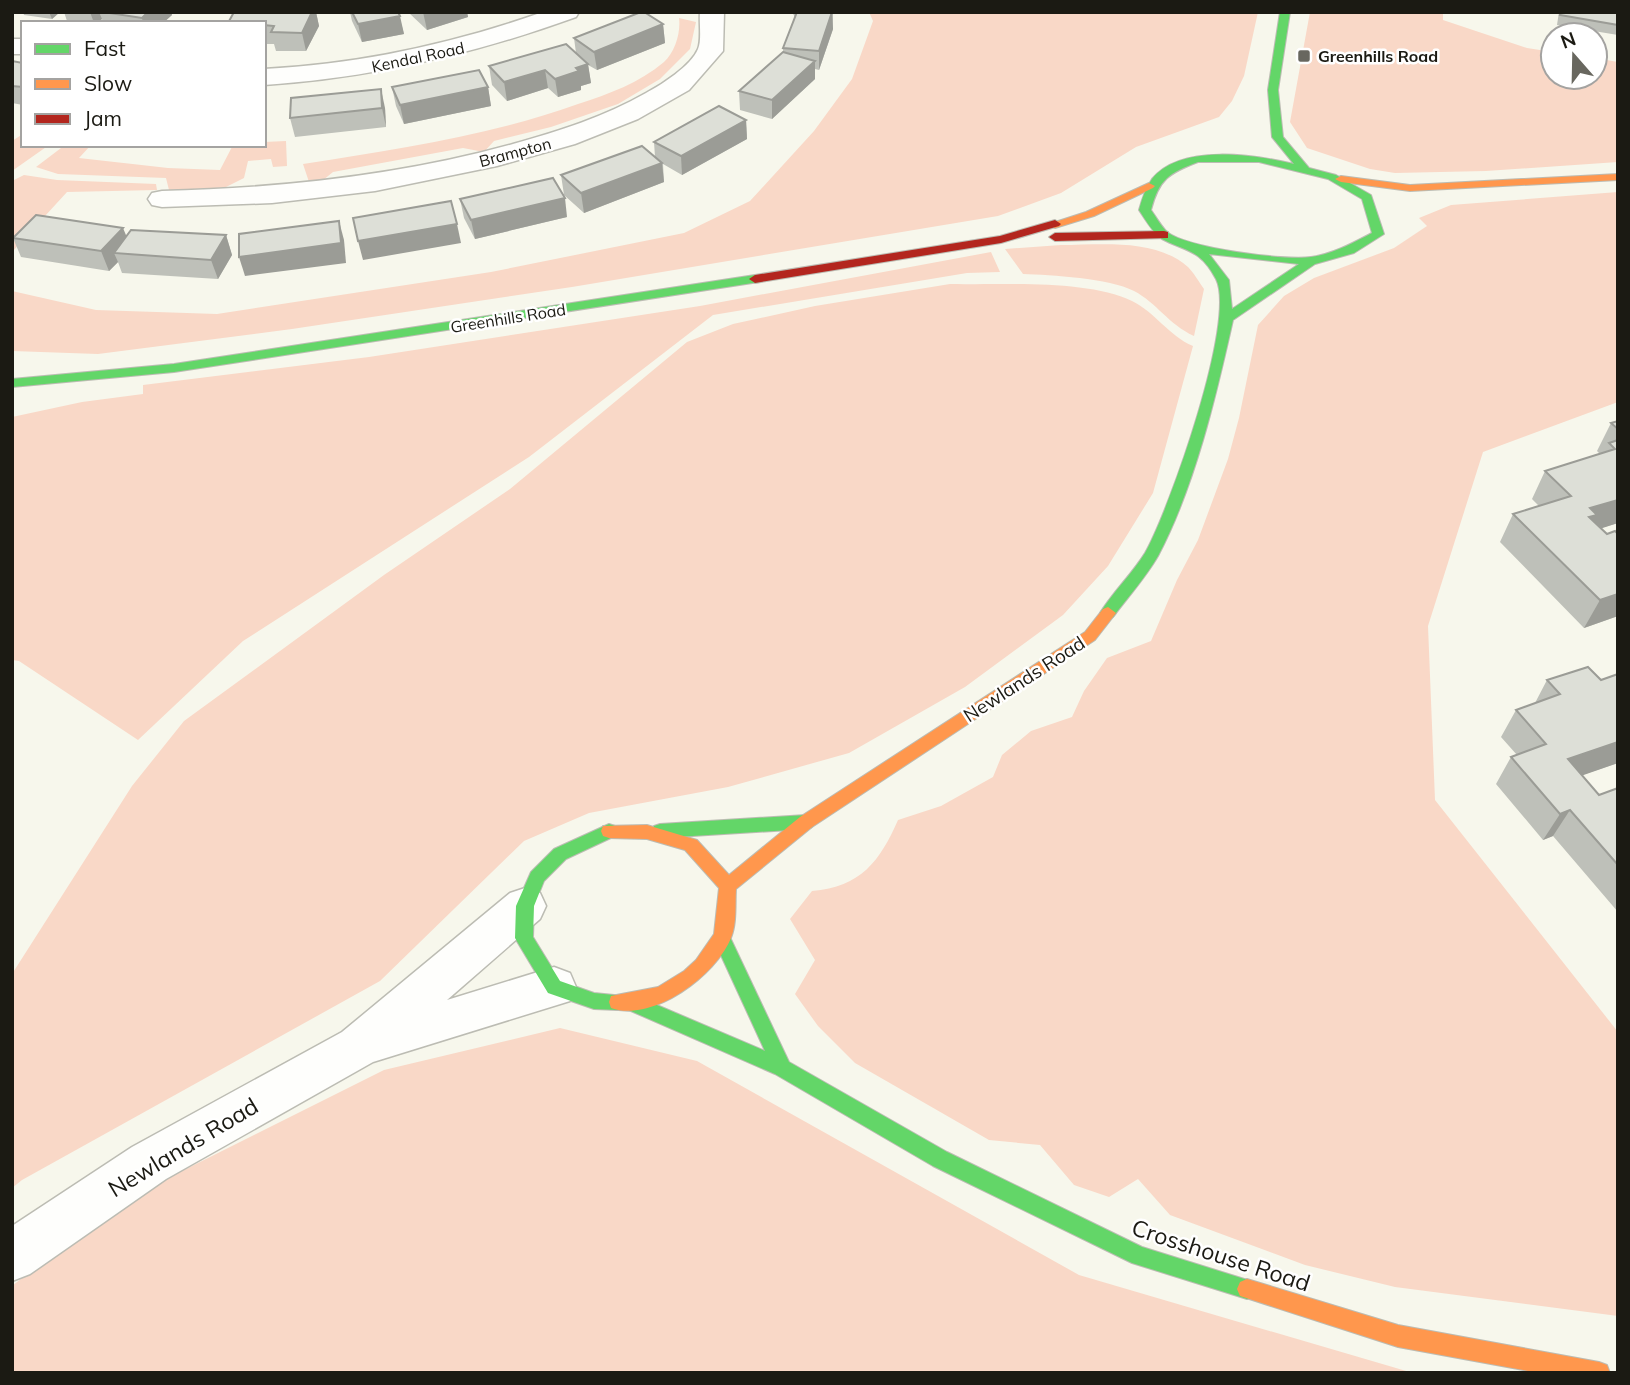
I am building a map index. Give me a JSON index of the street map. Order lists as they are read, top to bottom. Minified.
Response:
{"streets":{"street":["Kendal Road","Brampton","Greenhills Road","Newlands Road","Crosshouse Road"]},"crossings":[["Newlands Road","Crosshouse Road"]],"places":{"transit":["Greenhills Road"]},"legend":["Fast","Slow","Jam"],"north":"top"}
